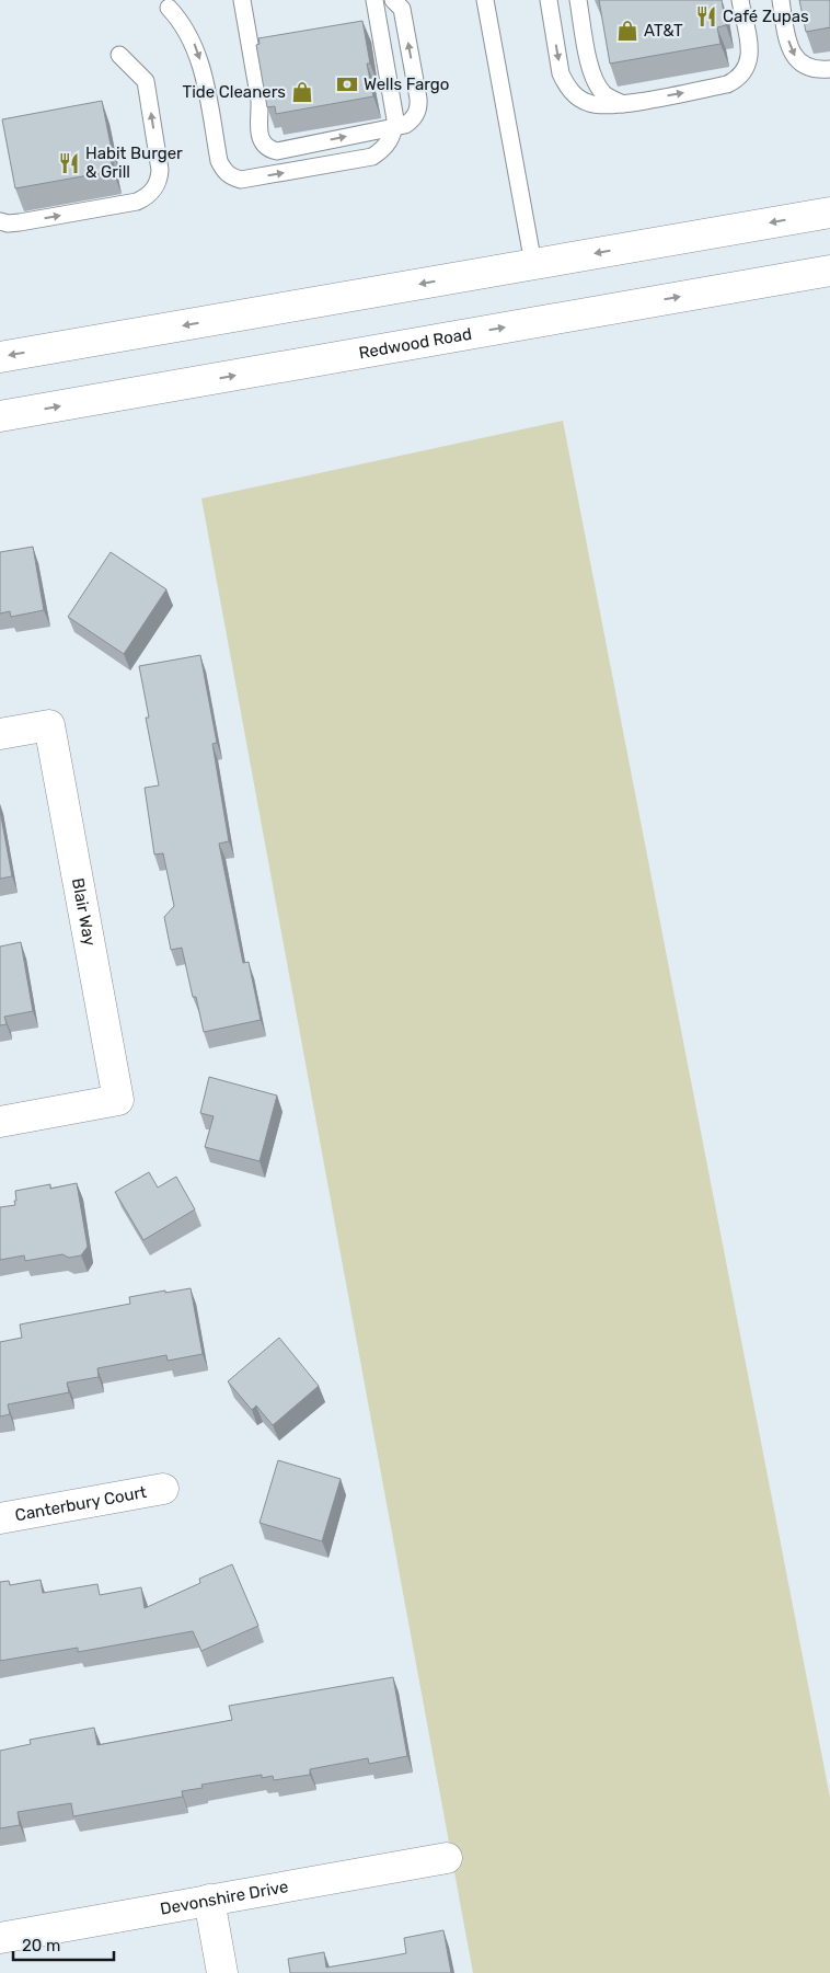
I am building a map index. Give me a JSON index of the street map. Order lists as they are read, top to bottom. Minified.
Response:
{"streets":{"main road":["Redwood Road","Blair Way","Canterbury Court","Devonshire Drive"]},"places":{"restaurant":["Café Zupas","Habit Burger & Grill"],"shop":["AT&T","Tide Cleaners"],"bank":["Wells Fargo"]},"scale_bar":"20 m"}
